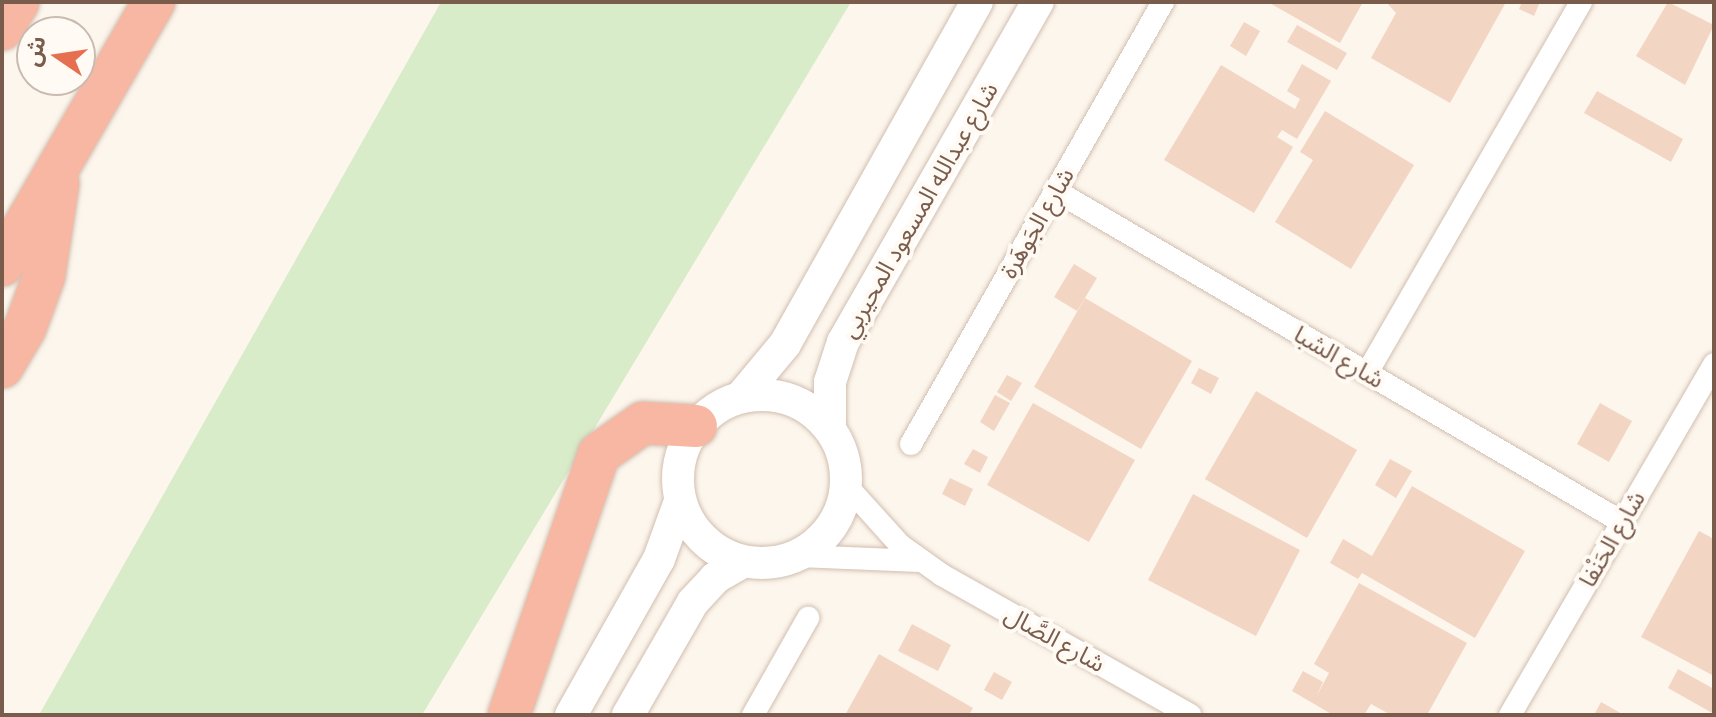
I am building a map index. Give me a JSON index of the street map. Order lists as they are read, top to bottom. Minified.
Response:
{"streets":{"street":["شارع عبدالله المسعود المحيربي","شارع الجَوهَرة","شارع الشبا","شارع الحَنْفا","شارع الصَّال"]},"crossings":[["شارع عبدالله المسعود المحيربي","شارع الصَّال"],["شارع الجَوهَرة","شارع الشبا"],["شارع الشبا","شارع الحَنْفا"]],"north":"left"}
